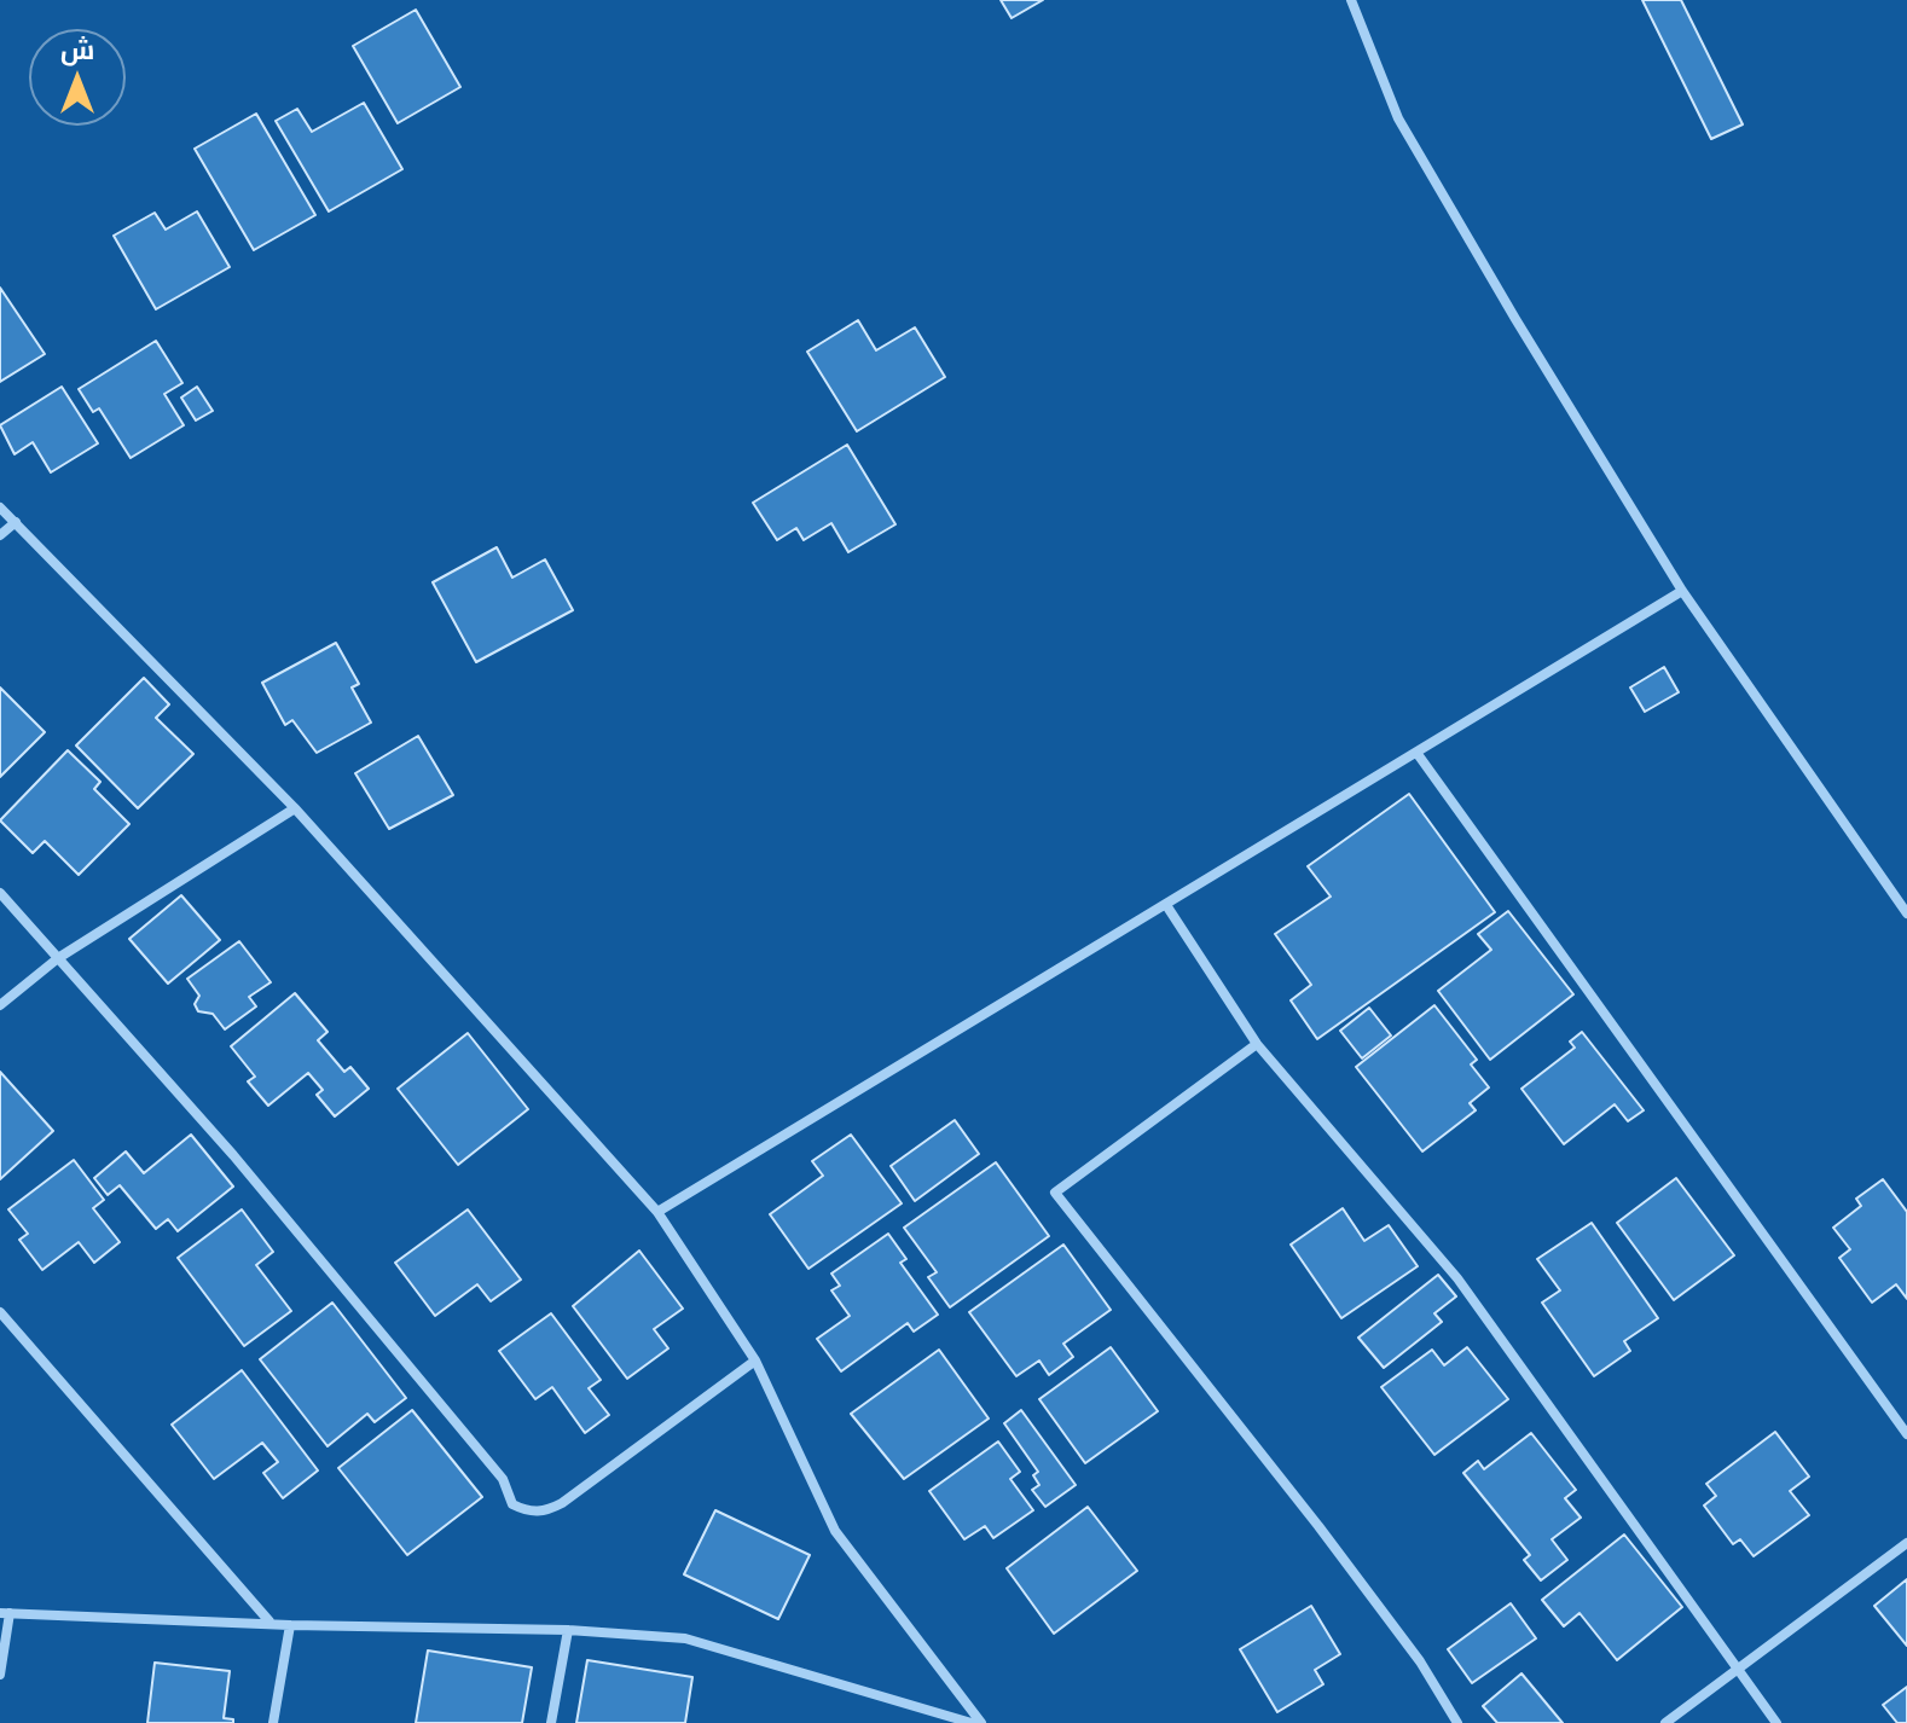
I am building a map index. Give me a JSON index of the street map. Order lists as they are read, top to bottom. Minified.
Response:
{"north":"top"}
